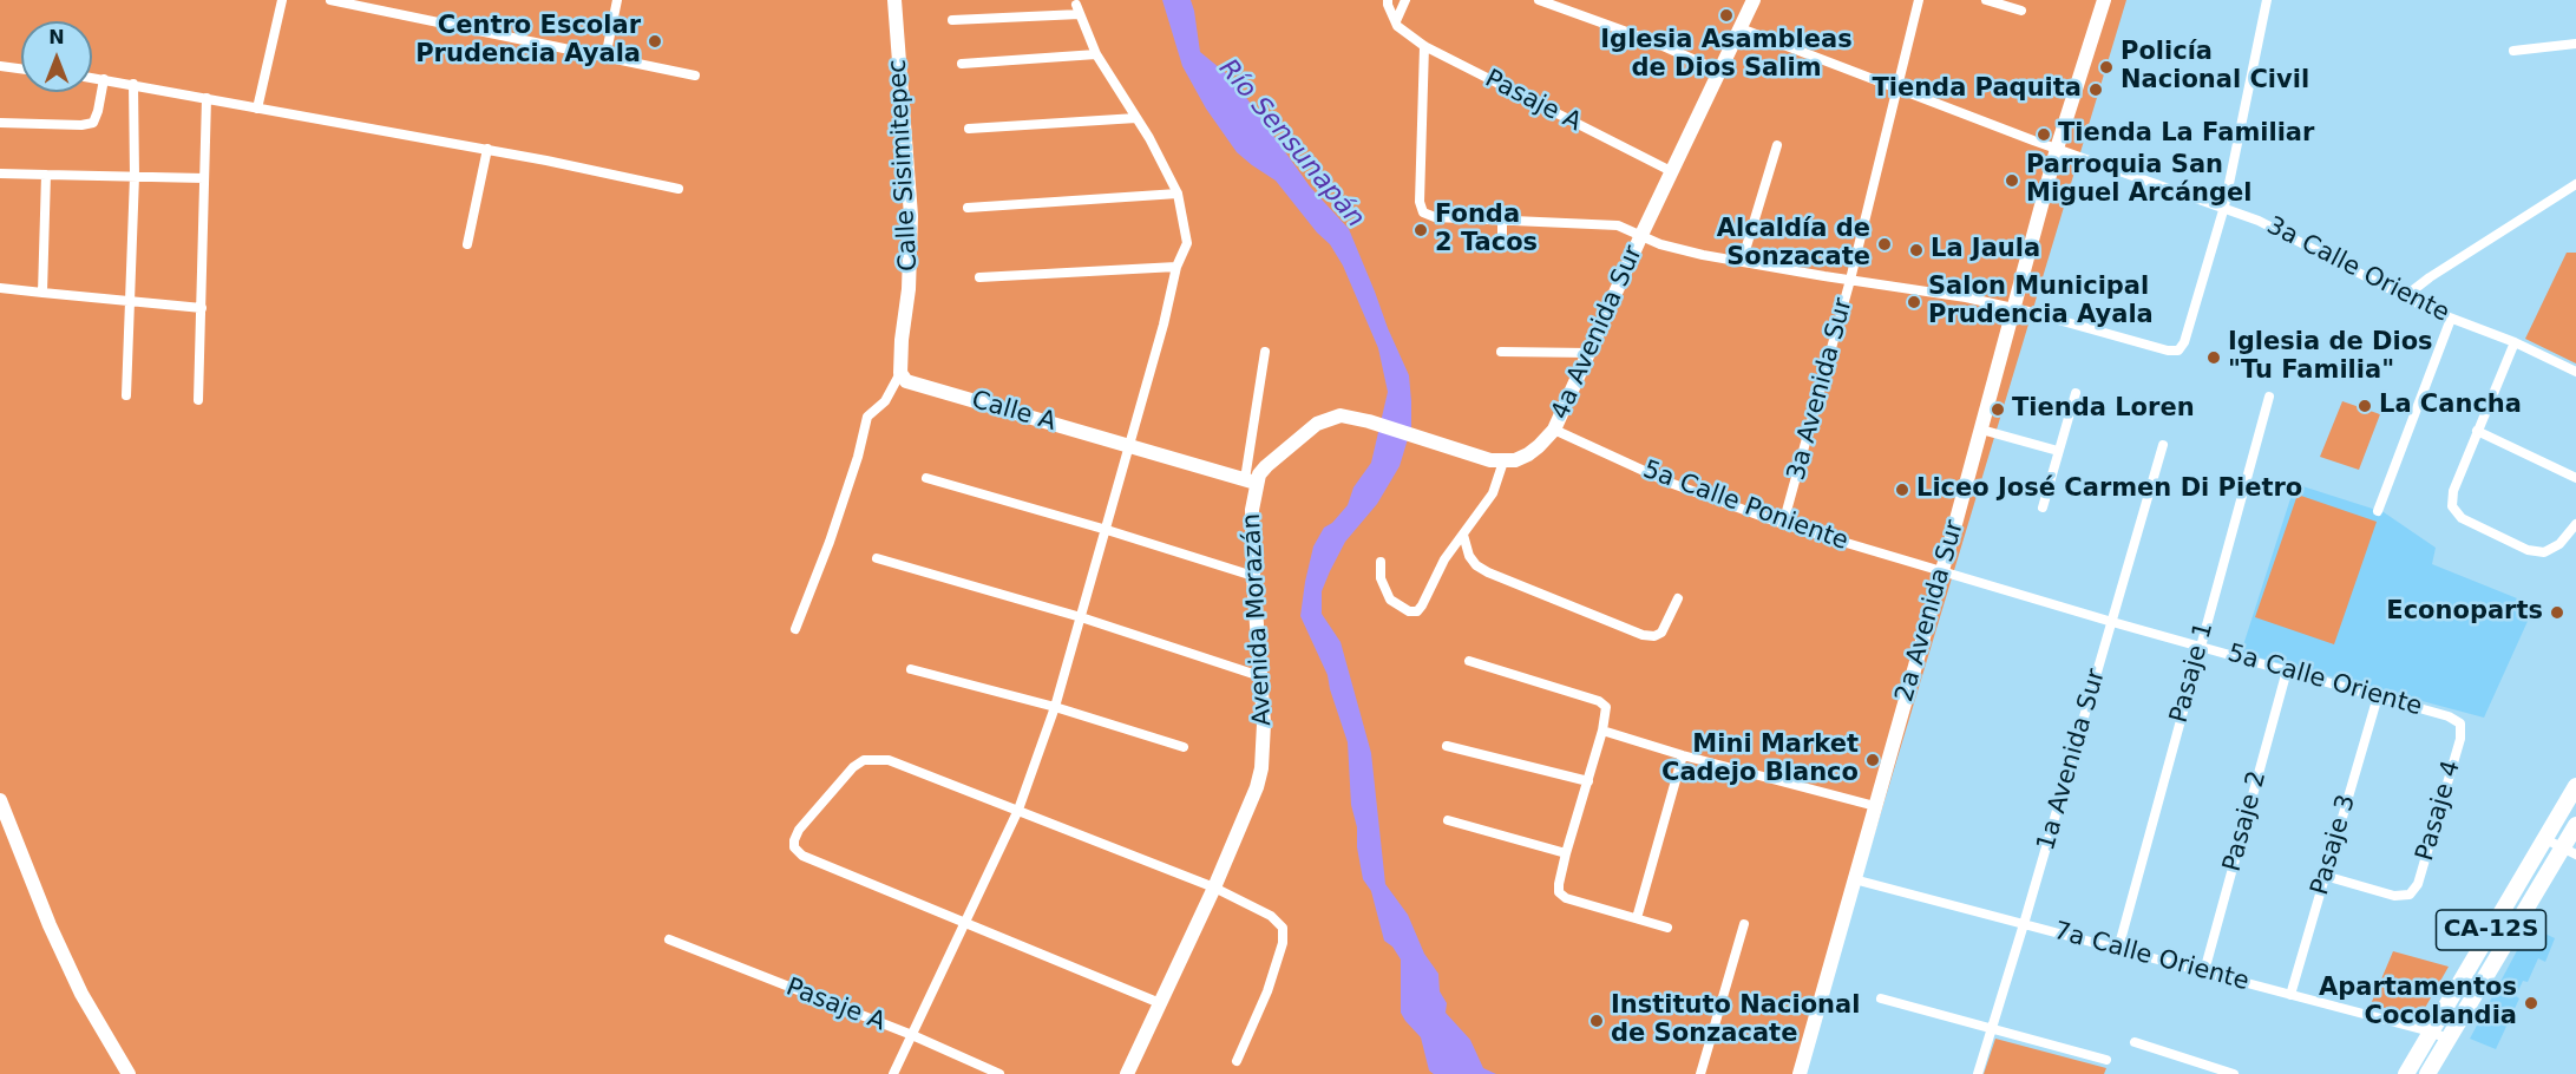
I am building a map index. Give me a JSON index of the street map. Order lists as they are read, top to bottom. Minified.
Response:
{"streets":{"main road":["CA-12S"],"street":["Pasaje A","Calle Sisimitepec","3a Calle Oriente","4a Avenida Sur","3a Avenida Sur","Calle A","5a Calle Poniente","2a Avenida Sur","Avenida Morazán","Pasaje 1","5a Calle Oriente","1a Avenida Sur","Pasaje 4","Pasaje 2","Pasaje 3","7a Calle Oriente"]},"crossings":[["Pasaje A","4a Avenida Sur"],["Calle Sisimitepec","Calle A"],["3a Calle Oriente","4a Avenida Sur"],["3a Calle Oriente","3a Avenida Sur"],["3a Calle Oriente","2a Avenida Sur"],["4a Avenida Sur","5a Calle Poniente"],["3a Avenida Sur","5a Calle Poniente"],["Calle A","Avenida Morazán"],["5a Calle Poniente","2a Avenida Sur"],["5a Calle Poniente","5a Calle Oriente"],["2a Avenida Sur","5a Calle Oriente"],["2a Avenida Sur","7a Calle Oriente"],["Pasaje 1","5a Calle Oriente"],["Pasaje 1","7a Calle Oriente"],["5a Calle Oriente","1a Avenida Sur"],["5a Calle Oriente","Pasaje 4"],["5a Calle Oriente","Pasaje 2"],["5a Calle Oriente","Pasaje 3"],["1a Avenida Sur","7a Calle Oriente"],["Pasaje 4","Pasaje 3"],["Pasaje 2","7a Calle Oriente"],["Pasaje 3","7a Calle Oriente"],["CA-12S","7a Calle Oriente"]],"water":["Río Sensunapán"],"places":["Iglesia Asambleas de Dios Salim","Centro Escolar Prudencia Ayala","Policía Nacional Civil","Tienda Paquita","Tienda La Familiar","Parroquia San Miguel Arcángel","Fonda 2 Tacos","Alcaldía de Sonzacate","La Jaula","Salon Municipal Prudencia Ayala","Iglesia de Dios \"Tu Familia\"","La Cancha","Tienda Loren","Liceo José Carmen Di Pietro","Econoparts","Mini Market Cadejo Blanco","Apartamentos Cocolandia","Instituto Nacional de Sonzacate"],"north":"top"}
